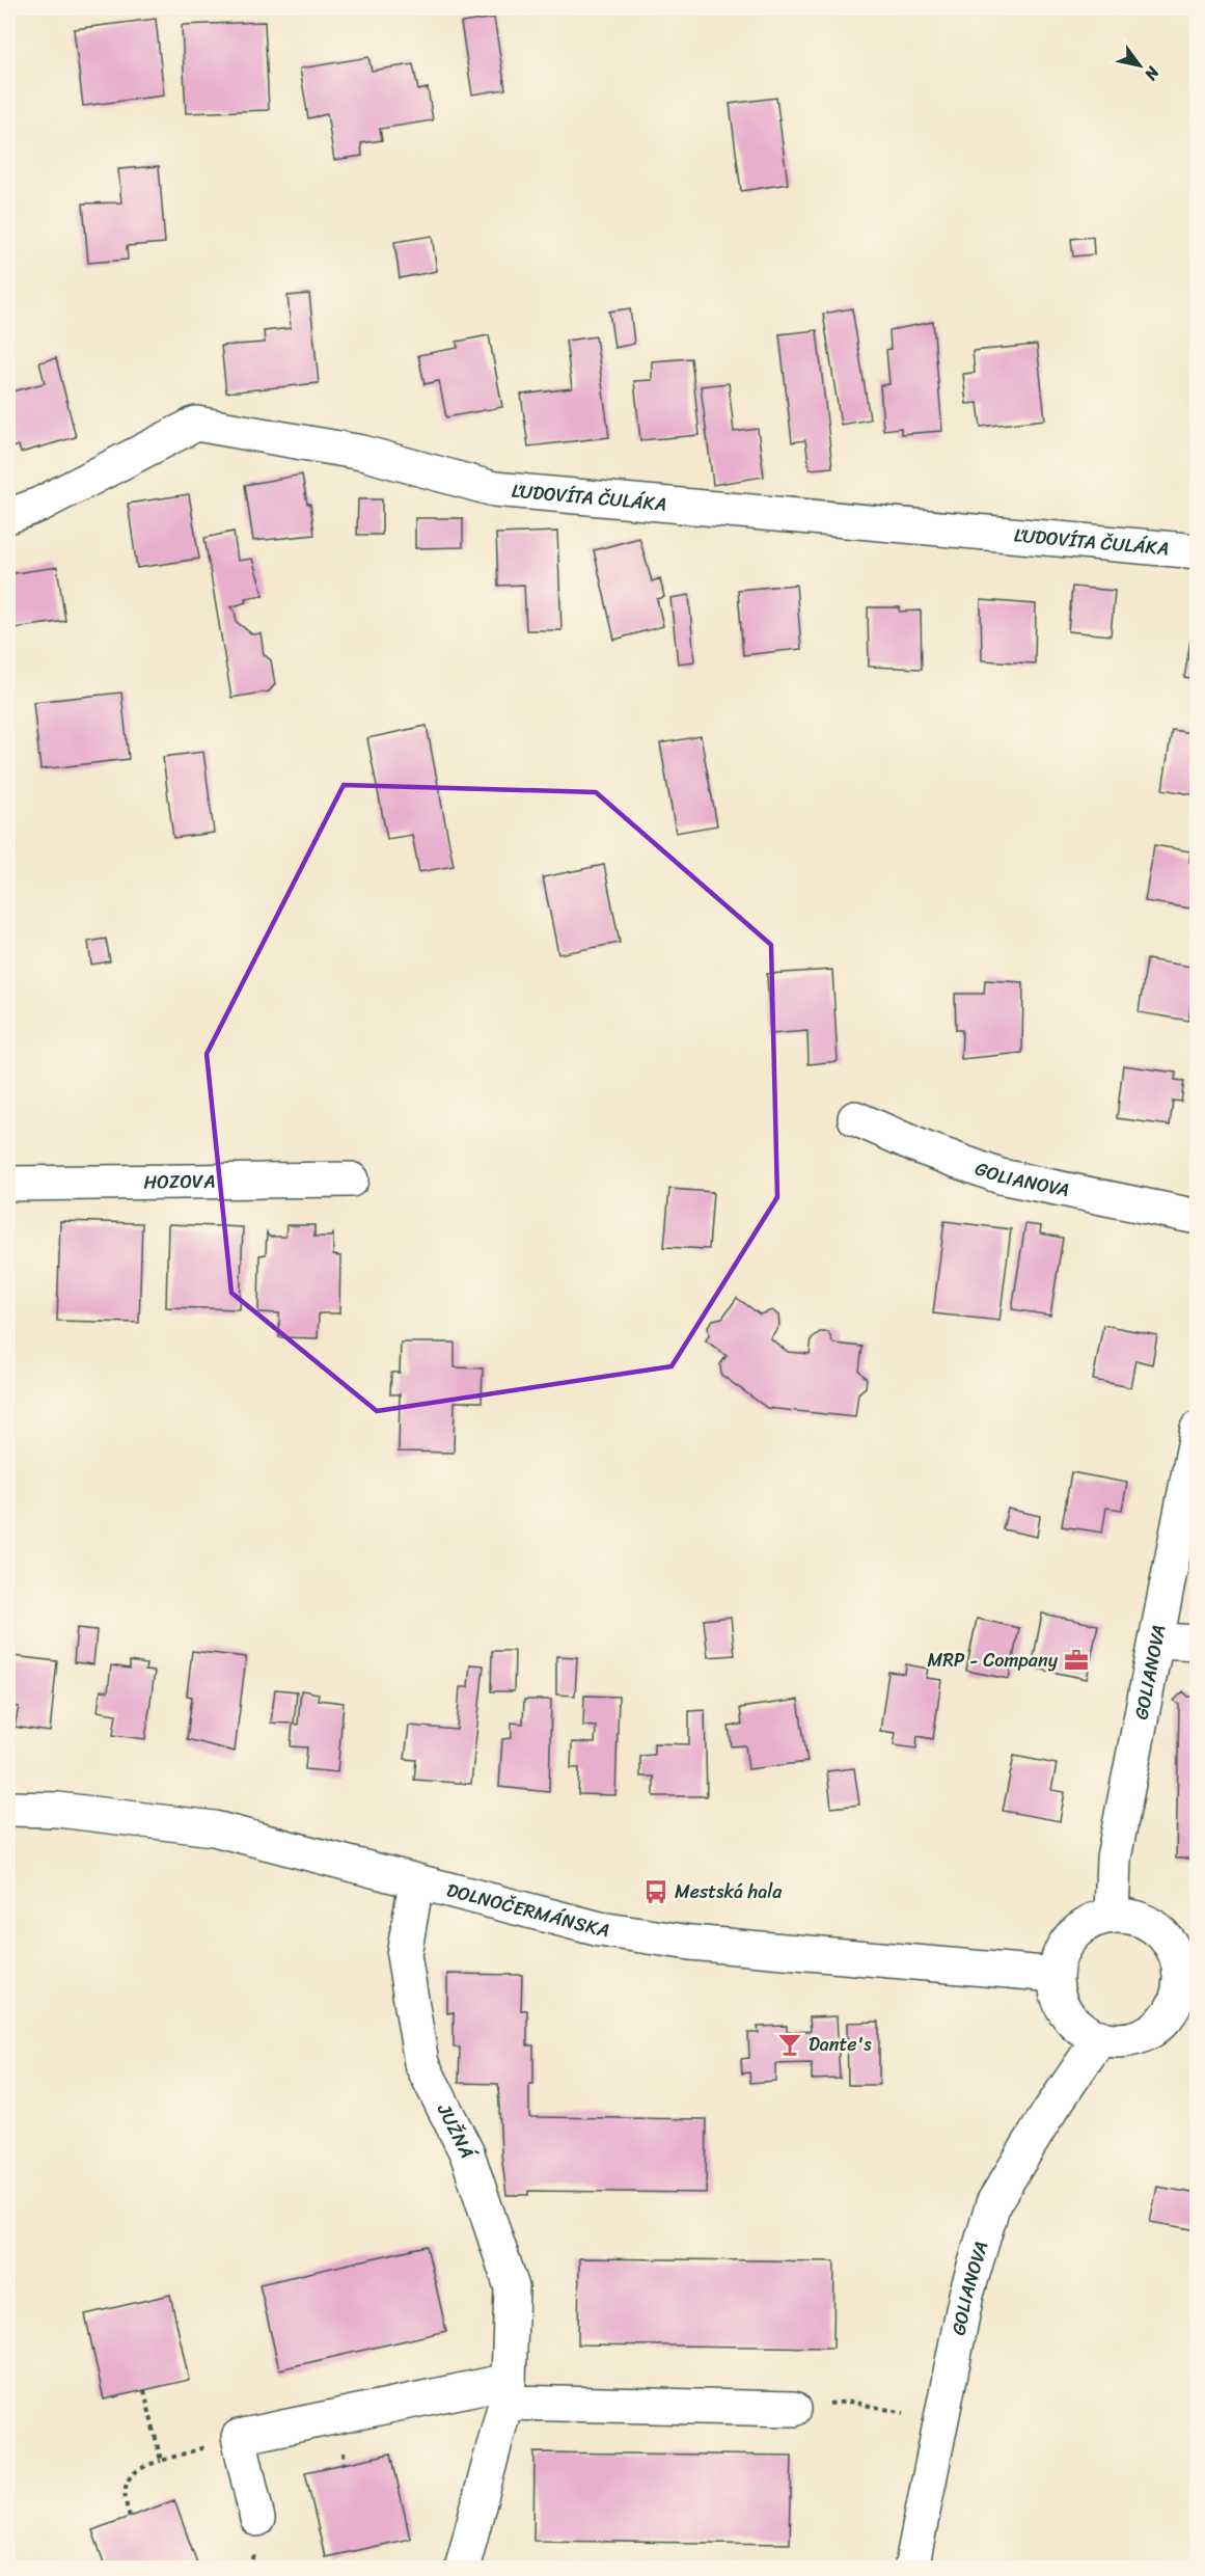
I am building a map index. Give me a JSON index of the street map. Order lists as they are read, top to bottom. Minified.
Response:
{"streets":{"street":["ĽUDOVÍTA ČULÁKA","GOLIANOVA","HOZOVA","DOLNOČERMÁNSKA","JUŽNÁ"]},"crossings":[["GOLIANOVA","DOLNOČERMÁNSKA"],["DOLNOČERMÁNSKA","JUŽNÁ"]],"places":{"office":["MRP - Company"],"bus stop":["Mestská hala"],"bar":["Dante's"]},"north":"bottom right"}
